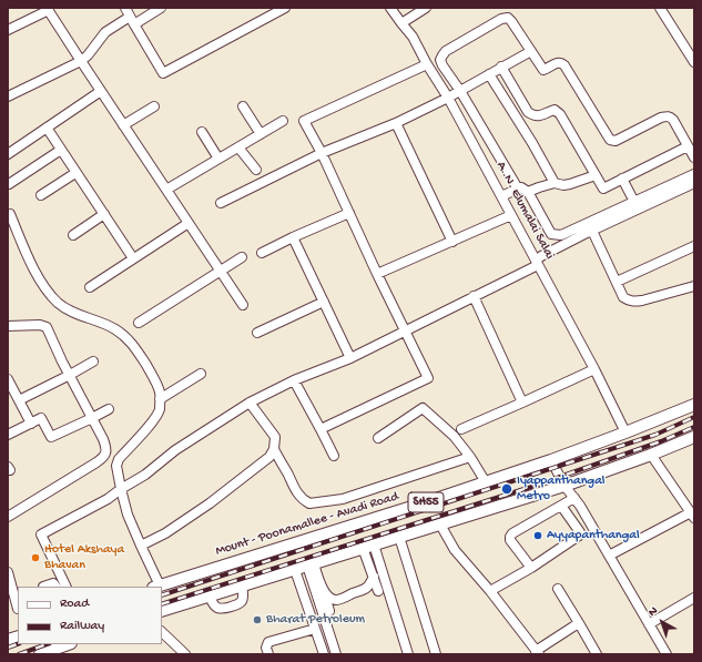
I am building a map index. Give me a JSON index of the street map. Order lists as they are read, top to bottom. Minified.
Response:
{"streets":{"main road":["SH55","Mount - Poonamallee - Avadi Road"],"street":["A. N. Elumalai Salai"]},"crossings":[["A. N. Elumalai Salai","Mount - Poonamallee - Avadi Road"]],"places":["Iyappanthangal Metro","Ayyapanthangal","Hotel Akshaya Bhavan","Bharat Petroleum"],"legend":["Road","Railway"],"north":"top left"}
